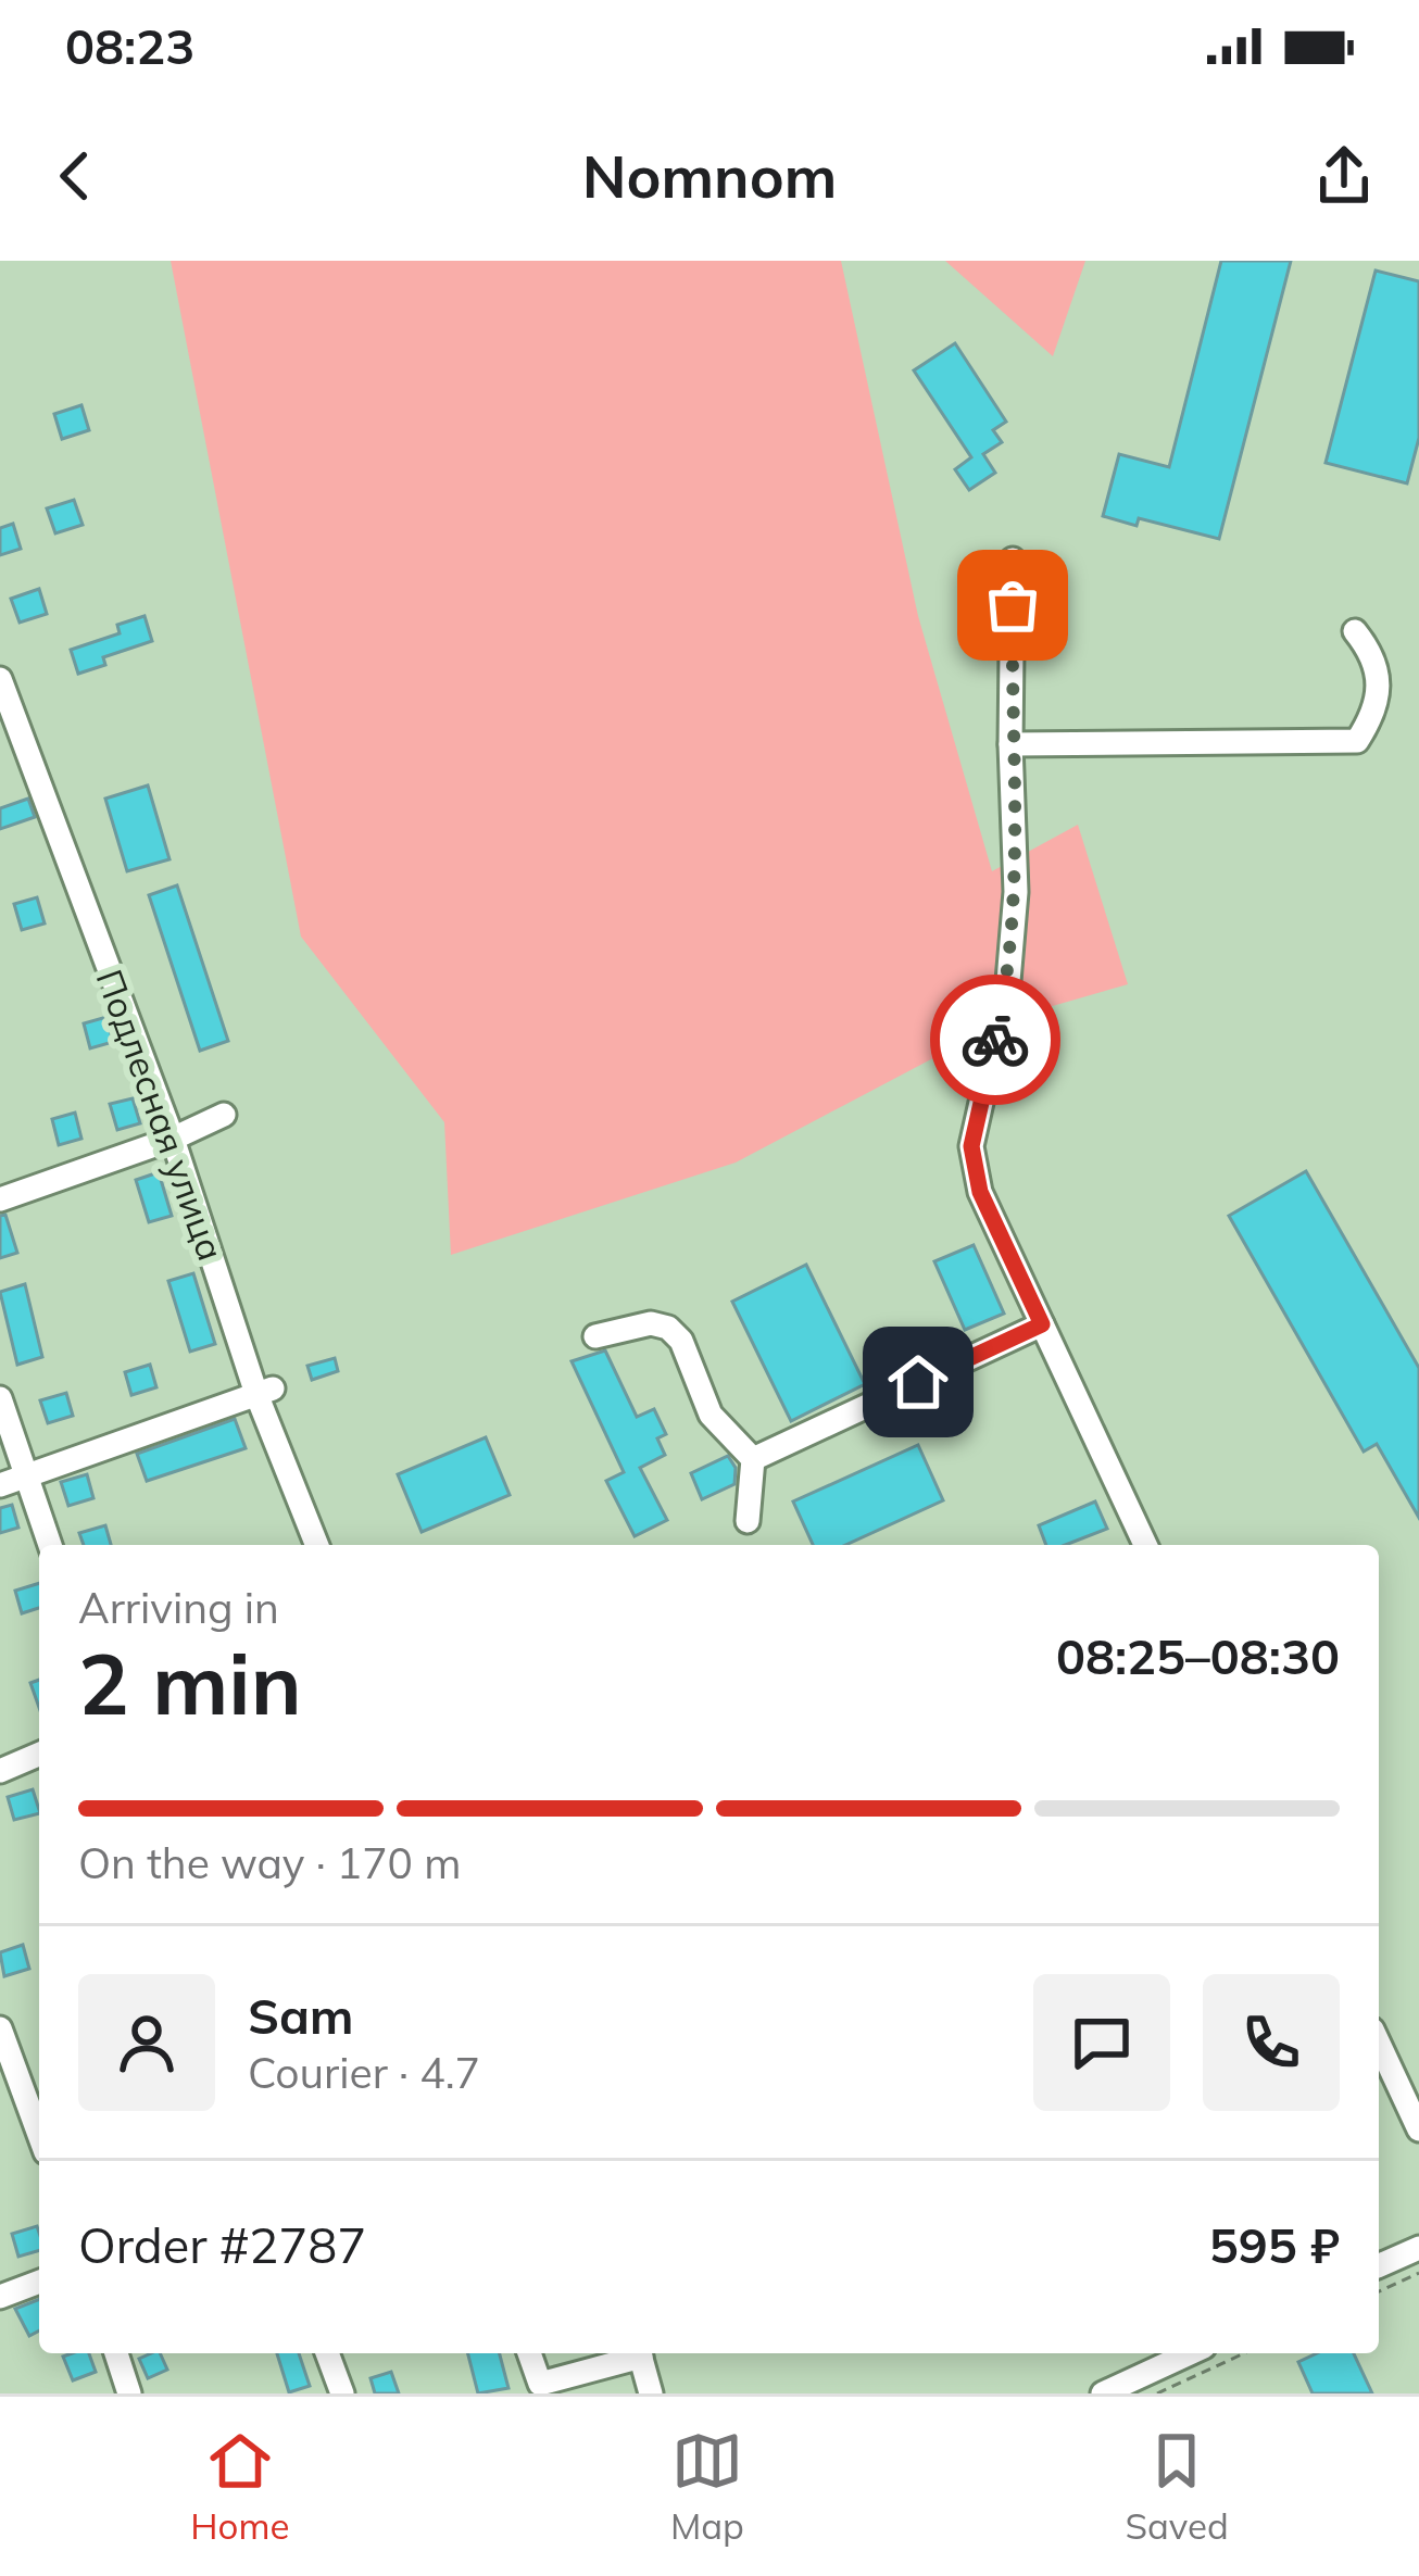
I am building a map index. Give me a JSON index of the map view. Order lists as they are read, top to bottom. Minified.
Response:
{"streets":{"street":["Подлесная улица"]},"page":{"status":"08:23","header":"Nomnom","heading":["2 min","Arriving in","08:25–08:30"],"panel":["Sam","Courier · 4.7","Order #2787","595 ₽"],"bar":"On the way · 170 m","tabs":["Home","Map","Saved"]}}
